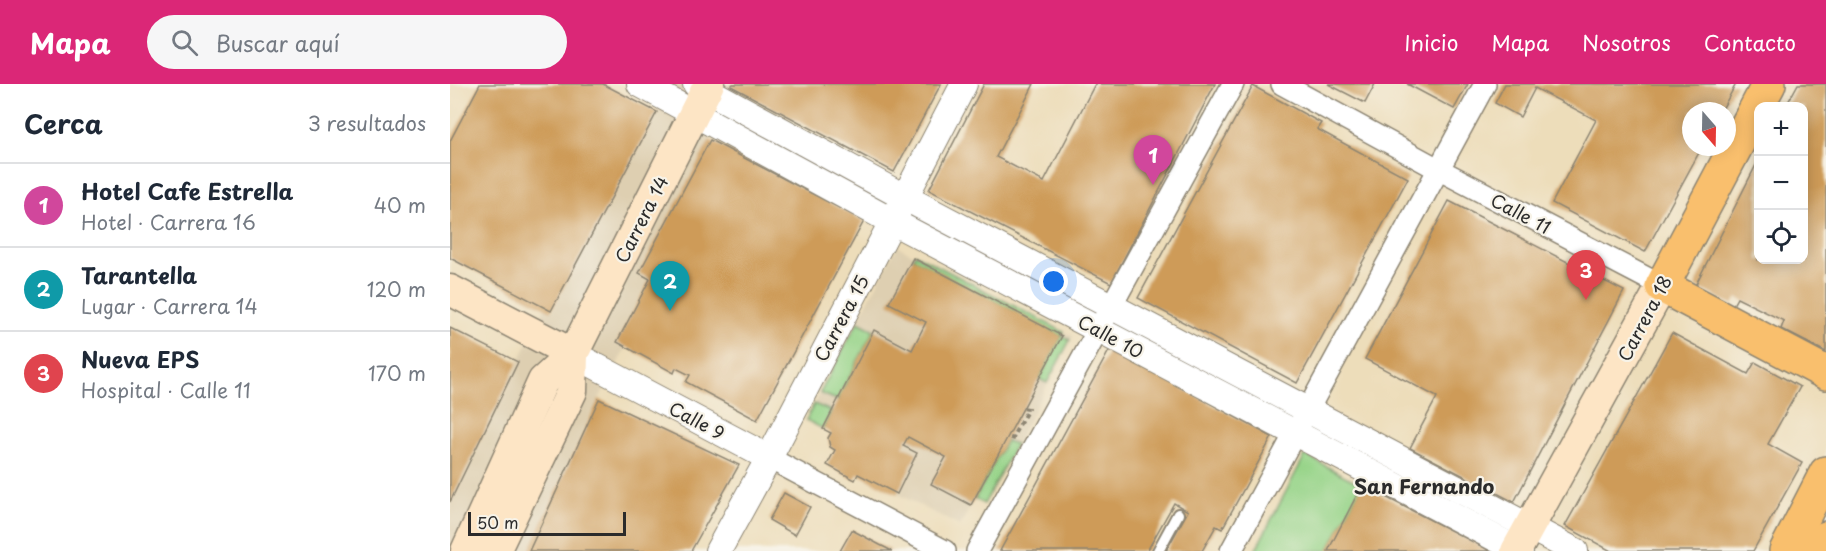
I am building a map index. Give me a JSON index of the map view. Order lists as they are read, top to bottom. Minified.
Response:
{"streets":{"main road":["Calle 11","Carrera 14","Carrera 18","Calle 9"],"street":["Carrera 15","Calle 10"]},"crossings":[["Calle 11","Carrera 18"],["Carrera 14","Calle 10"],["Carrera 14","Calle 9"],["Carrera 15","Calle 10"],["Carrera 15","Calle 9"],["Carrera 18","Calle 10"]],"districts":["San Fernando"],"scale_bar":"50 m","north":"bottom","page":{"header":"Mapa","search":"Buscar aquí","nav":["Inicio","Mapa","Nosotros","Contacto"],"heading":["Cerca","3 resultados"],"map_buttons":["+","−"],"pins":["1","3","2"],"list":[{"mark":"1","name":"Hotel Cafe Estrella","note":"Hotel · Carrera 16","value":"40 m"},{"mark":"2","name":"Tarantella","note":"Lugar · Carrera 14","value":"120 m"},{"mark":"3","name":"Nueva EPS","note":"Hospital · Calle 11","value":"170 m"}],"scale":"50 m"}}
